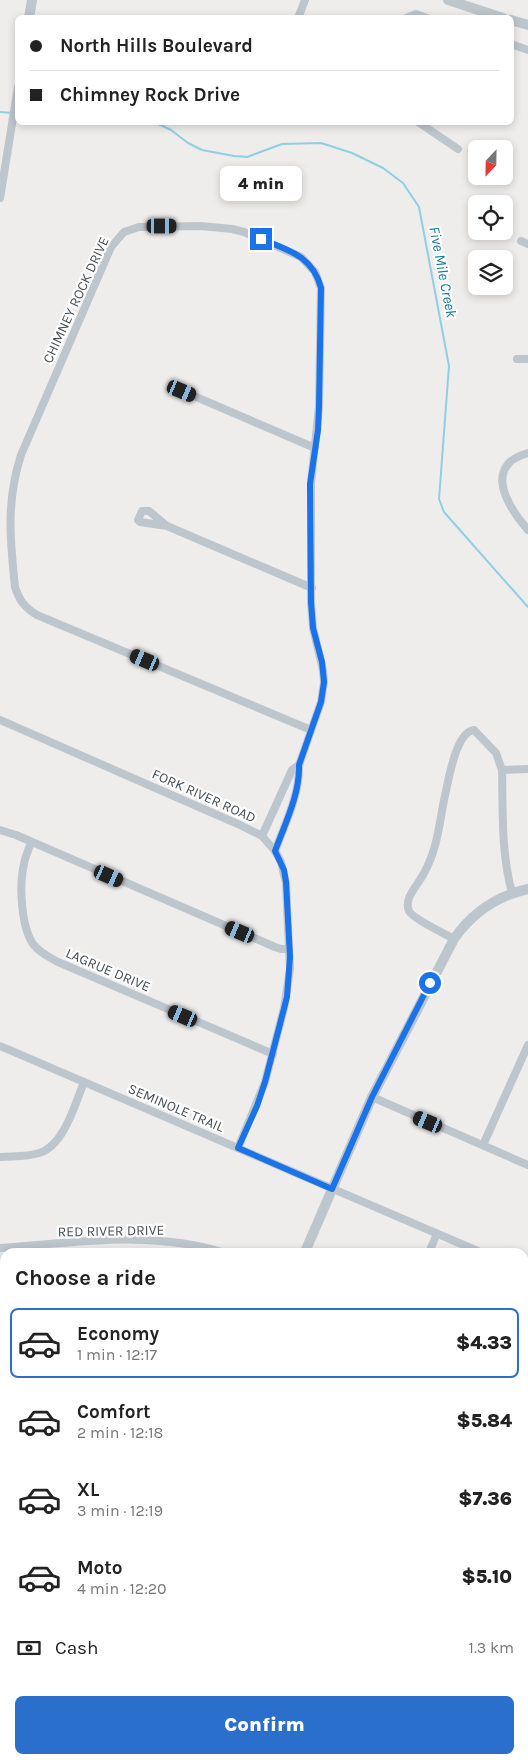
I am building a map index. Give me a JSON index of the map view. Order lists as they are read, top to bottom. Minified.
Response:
{"streets":{"street":["CHIMNEY ROCK DRIVE","FORK RIVER ROAD","LAGRUE DRIVE","SEMINOLE TRAIL","RED RIVER DRIVE"]},"crossings":[["CHIMNEY ROCK DRIVE","FORK RIVER ROAD"],["FORK RIVER ROAD","LAGRUE DRIVE"],["FORK RIVER ROAD","SEMINOLE TRAIL"]],"water":["Five Mile Creek"],"north":"bottom","page":{"banner":["North Hills Boulevard","Chimney Rock Drive"],"bubble":"4 min","heading":"Choose a ride","list":[{"name":"Economy","note":"1 min · 12:17","value":"$4.33"},{"name":"Comfort","note":"2 min · 12:18","value":"$5.84"},{"name":"XL","note":"3 min · 12:19","value":"$7.36"},{"name":"Moto","note":"4 min · 12:20","value":"$5.10"}],"pay":["Cash","1.3 km"],"buttons":"Confirm"}}
